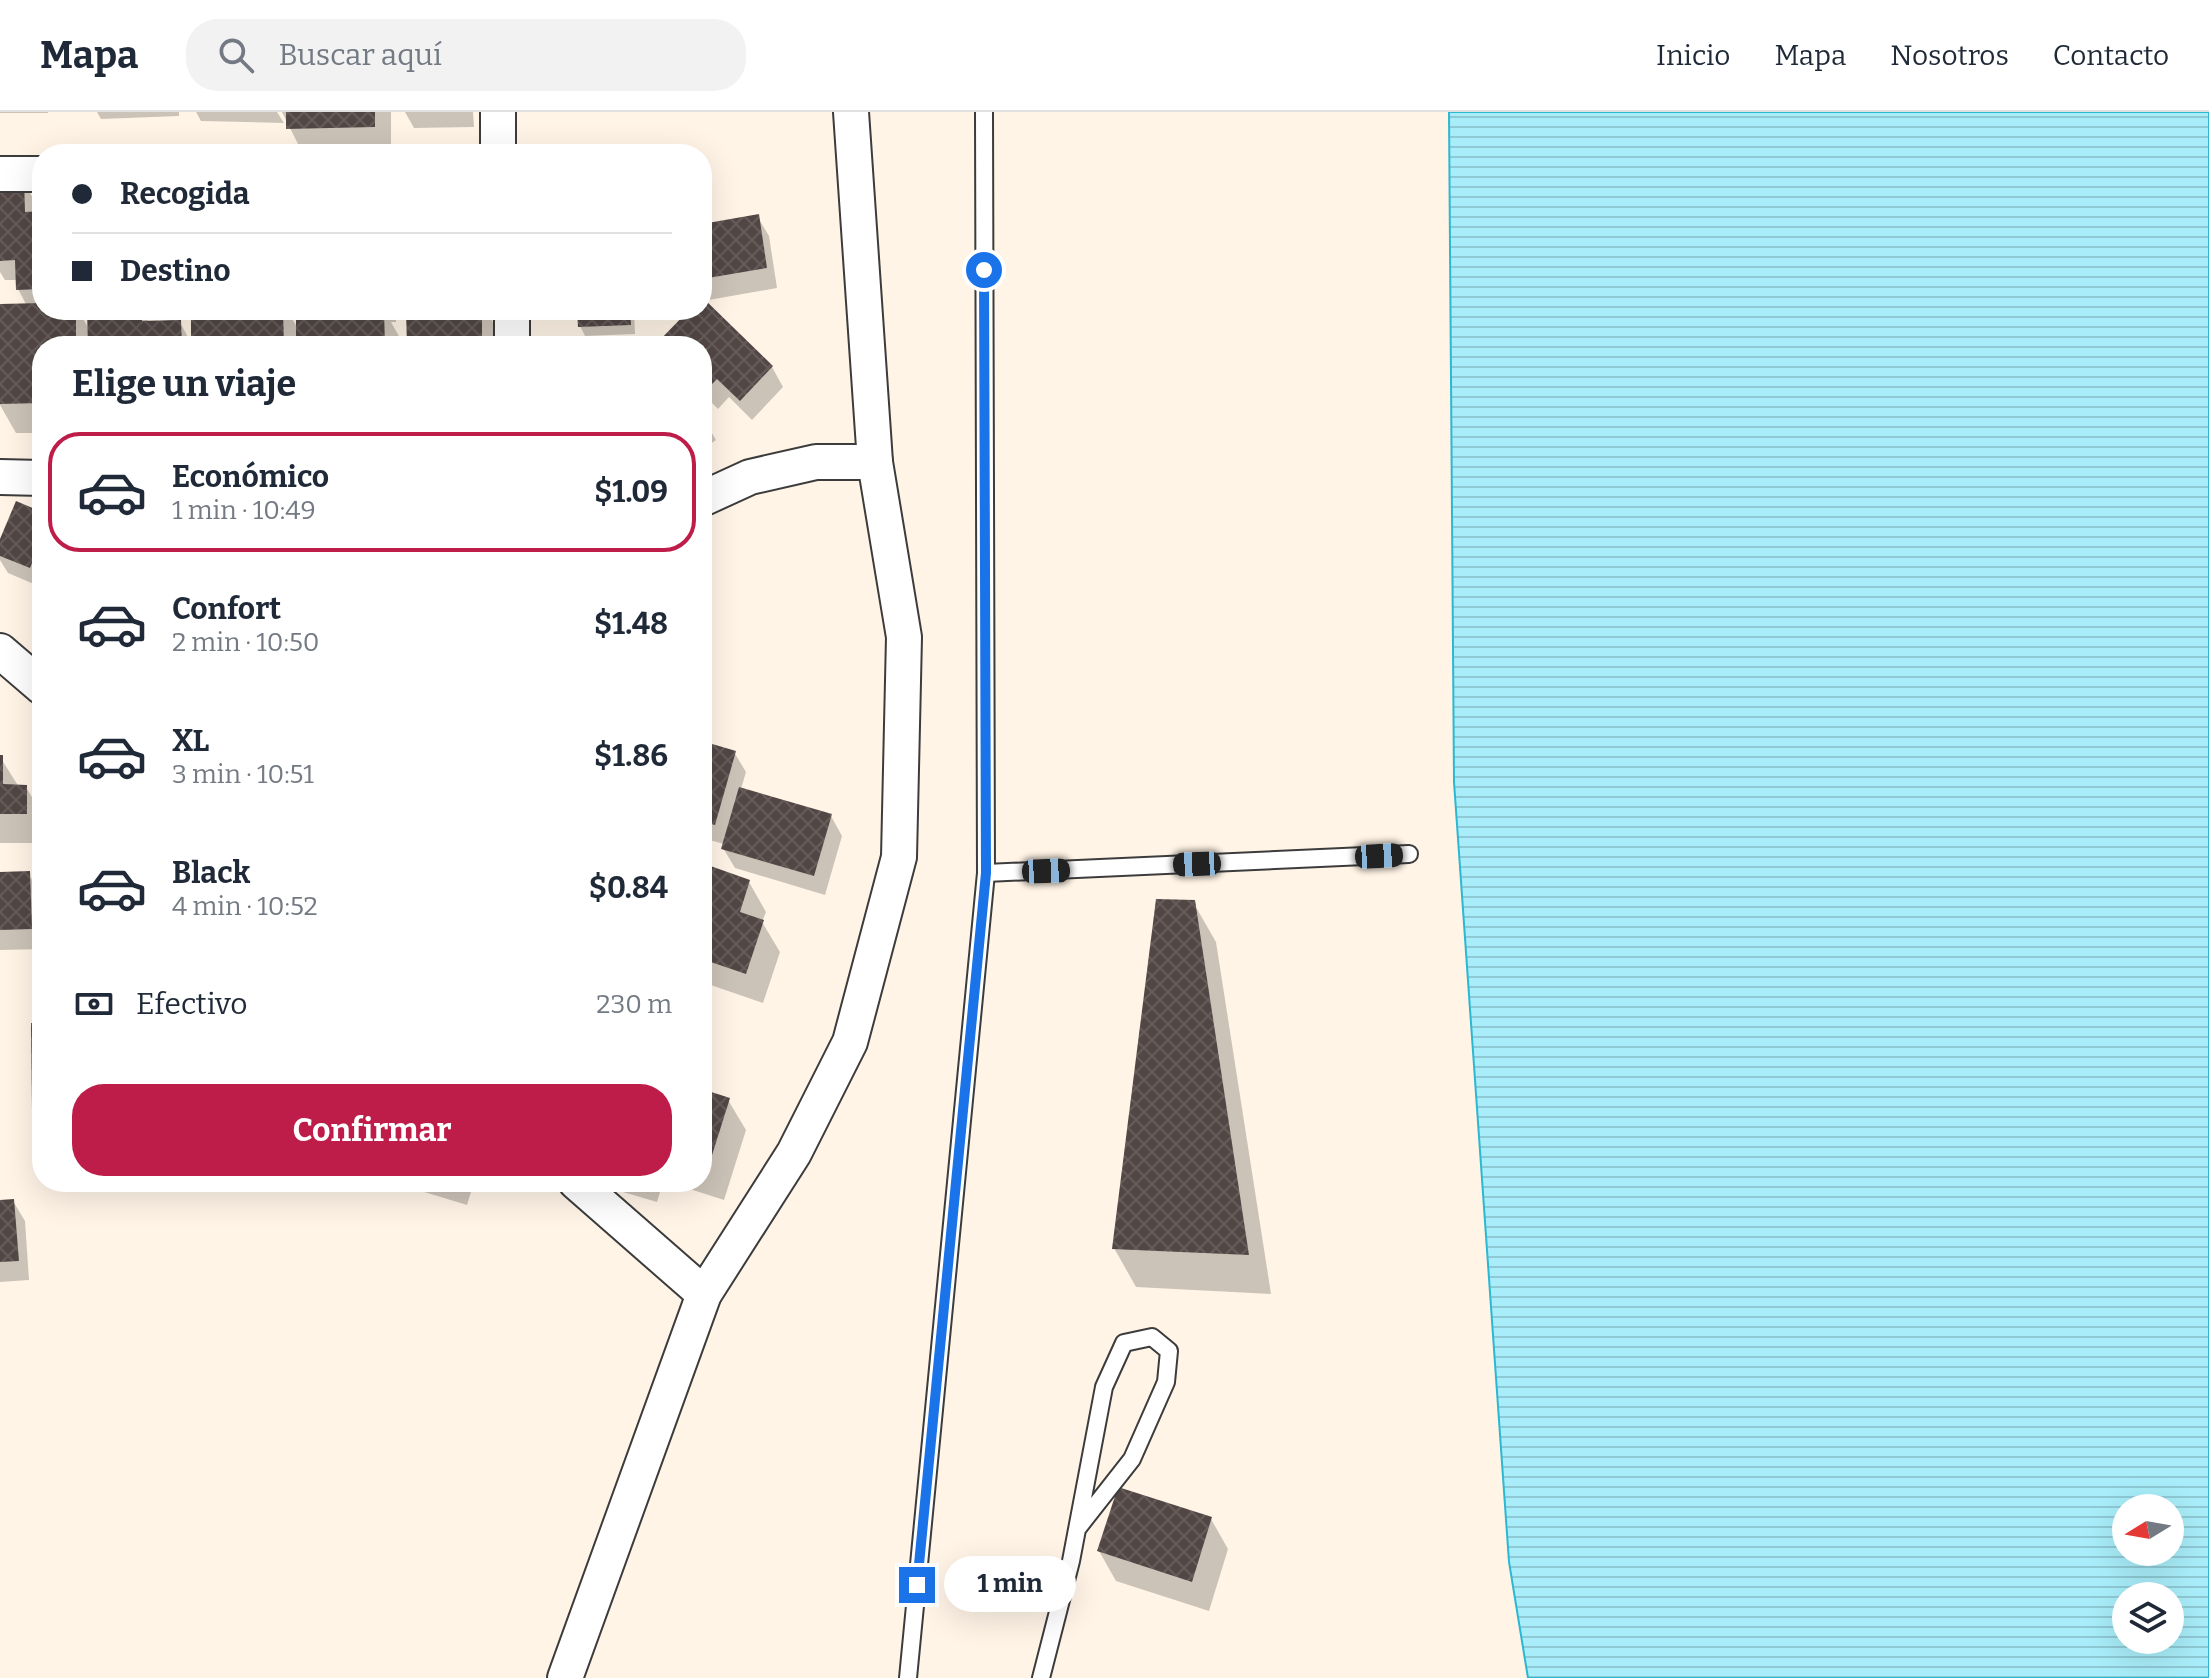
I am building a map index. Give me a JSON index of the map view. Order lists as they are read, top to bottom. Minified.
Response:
{"north":"left","page":{"header":"Mapa","search":"Buscar aquí","nav":["Inicio","Mapa","Nosotros","Contacto"],"banner":["Recogida","Destino"],"heading":"Elige un viaje","list":[{"name":"Económico","note":"1 min · 10:49","value":"$1.09"},{"name":"Confort","note":"2 min · 10:50","value":"$1.48"},{"name":"XL","note":"3 min · 10:51","value":"$1.86"},{"name":"Black","note":"4 min · 10:52","value":"$0.84"}],"pay":["Efectivo","230 m"],"buttons":"Confirmar","bubble":"1 min"}}
